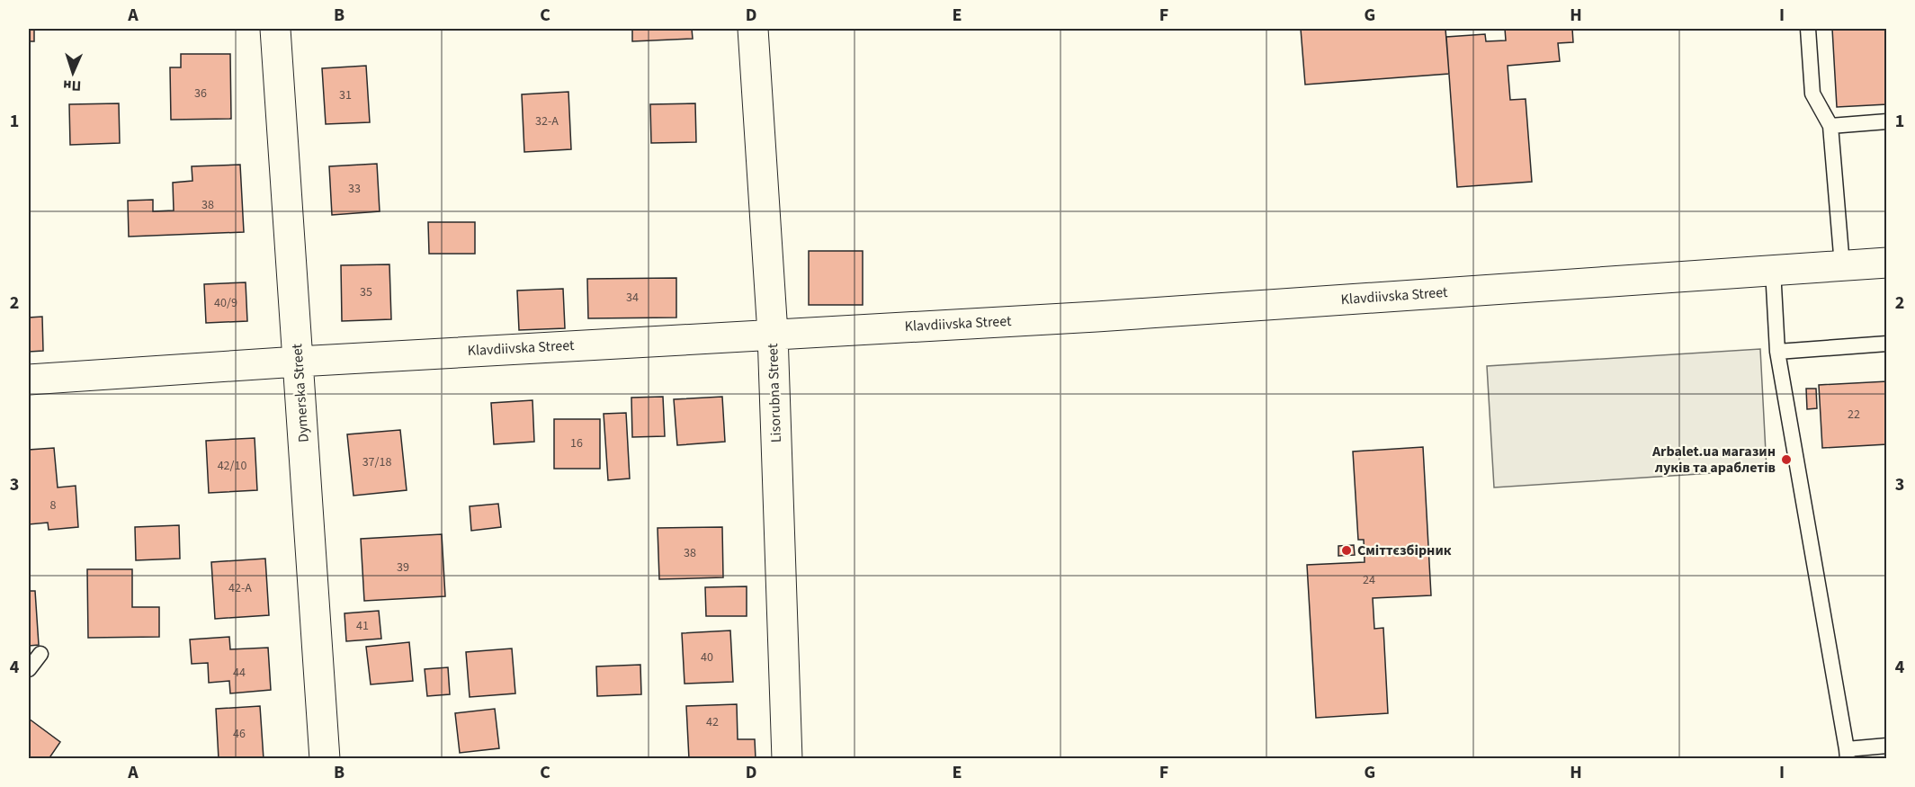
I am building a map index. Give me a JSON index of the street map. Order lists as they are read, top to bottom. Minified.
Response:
{"streets":{"street":["Klavdiivska Street","Dymerska Street","Lisorubna Street"]},"crossings":[["Klavdiivska Street","Dymerska Street"],["Klavdiivska Street","Lisorubna Street"]],"places":["Arbalet.ua магазин луків та араблетів","Сміттєзбірник"],"house_numbers":["36","31","32-А","33","38","35","34","40/9","22","16","37/18","42/10","8","38","39","24","42-А","41","40","44","42","46"],"north":"bottom","grid":{"columns":["A","B","C","D","E","F","G","H","I"],"rows":["1","2","3","4"]}}
